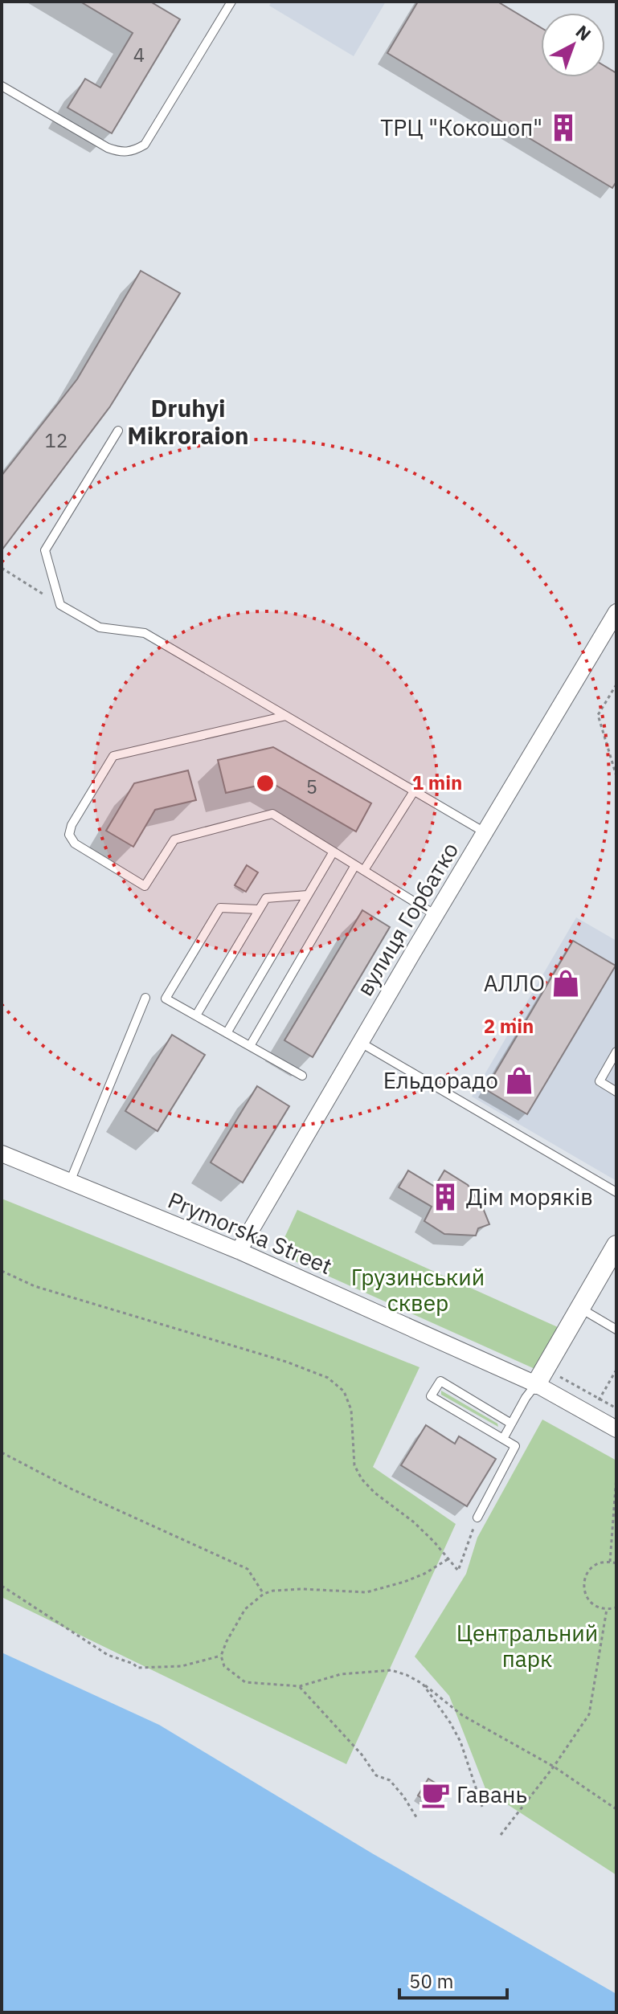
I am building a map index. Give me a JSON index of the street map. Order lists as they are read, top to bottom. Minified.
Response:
{"streets":{"street":["вулиця Горбатко","Prymorska Street"]},"crossings":[["вулиця Горбатко","Prymorska Street"]],"districts":["Druhyi Mikroraion"],"parks":["Грузинський сквер","Центральний парк"],"places":{"building":["ТРЦ \"Кокошоп\"","Дім моряків"],"shop":["АЛЛО","Ельдорадо"],"cafe":["Гавань"]},"house_numbers":["4","12","5"],"scale_bar":"50 m","north":"top right","rings":["1 min","2 min"]}
